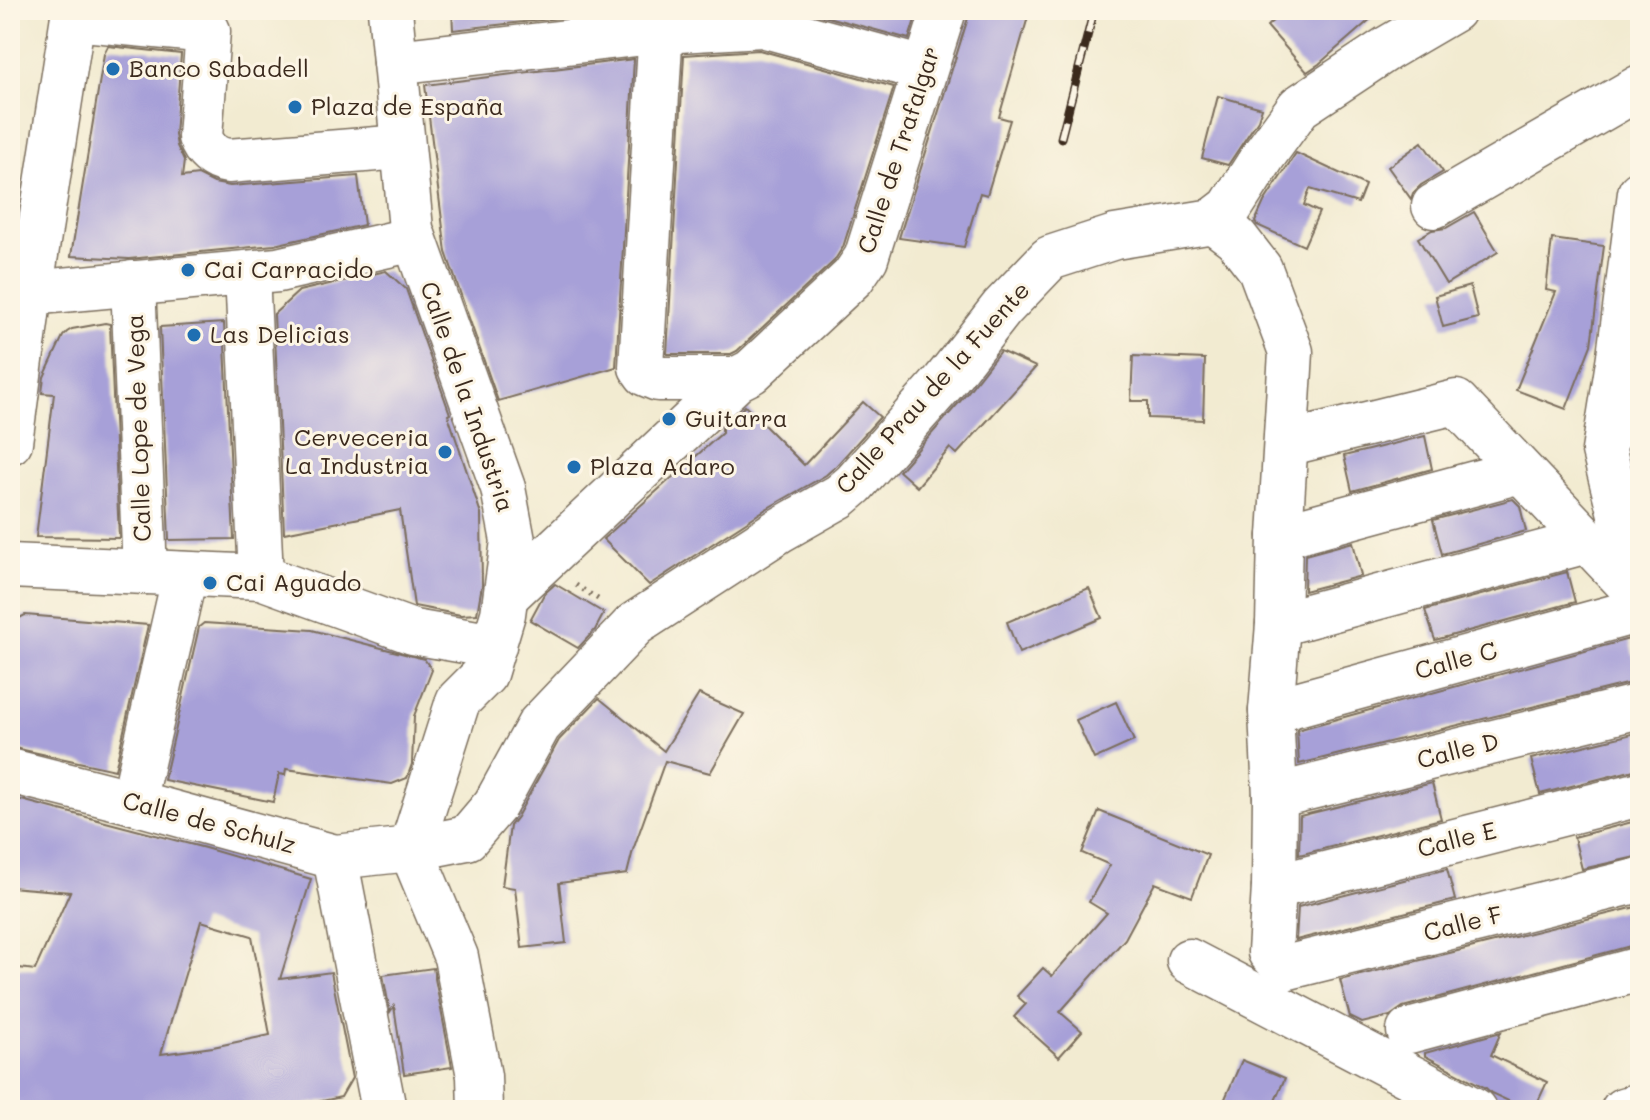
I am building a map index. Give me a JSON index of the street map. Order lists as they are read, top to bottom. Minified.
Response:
{"streets":{"street":["Calle de Trafalgar","Calle Prau de la Fuente","Calle de la Industria","Calle Lope de Vega","Calle C","Calle D","Calle de Schulz","Calle E","Calle F"]},"crossings":[["Calle Prau de la Fuente","Calle de Schulz"],["Calle Lope de Vega","Calle de Schulz"],["Calle E","Calle F"]],"places":["Banco Sabadell","Plaza de España","Cai Carracido","Las Delicias","Guitarra","Cerveceria La Industria","Plaza Adaro","Cai Aguado"]}
